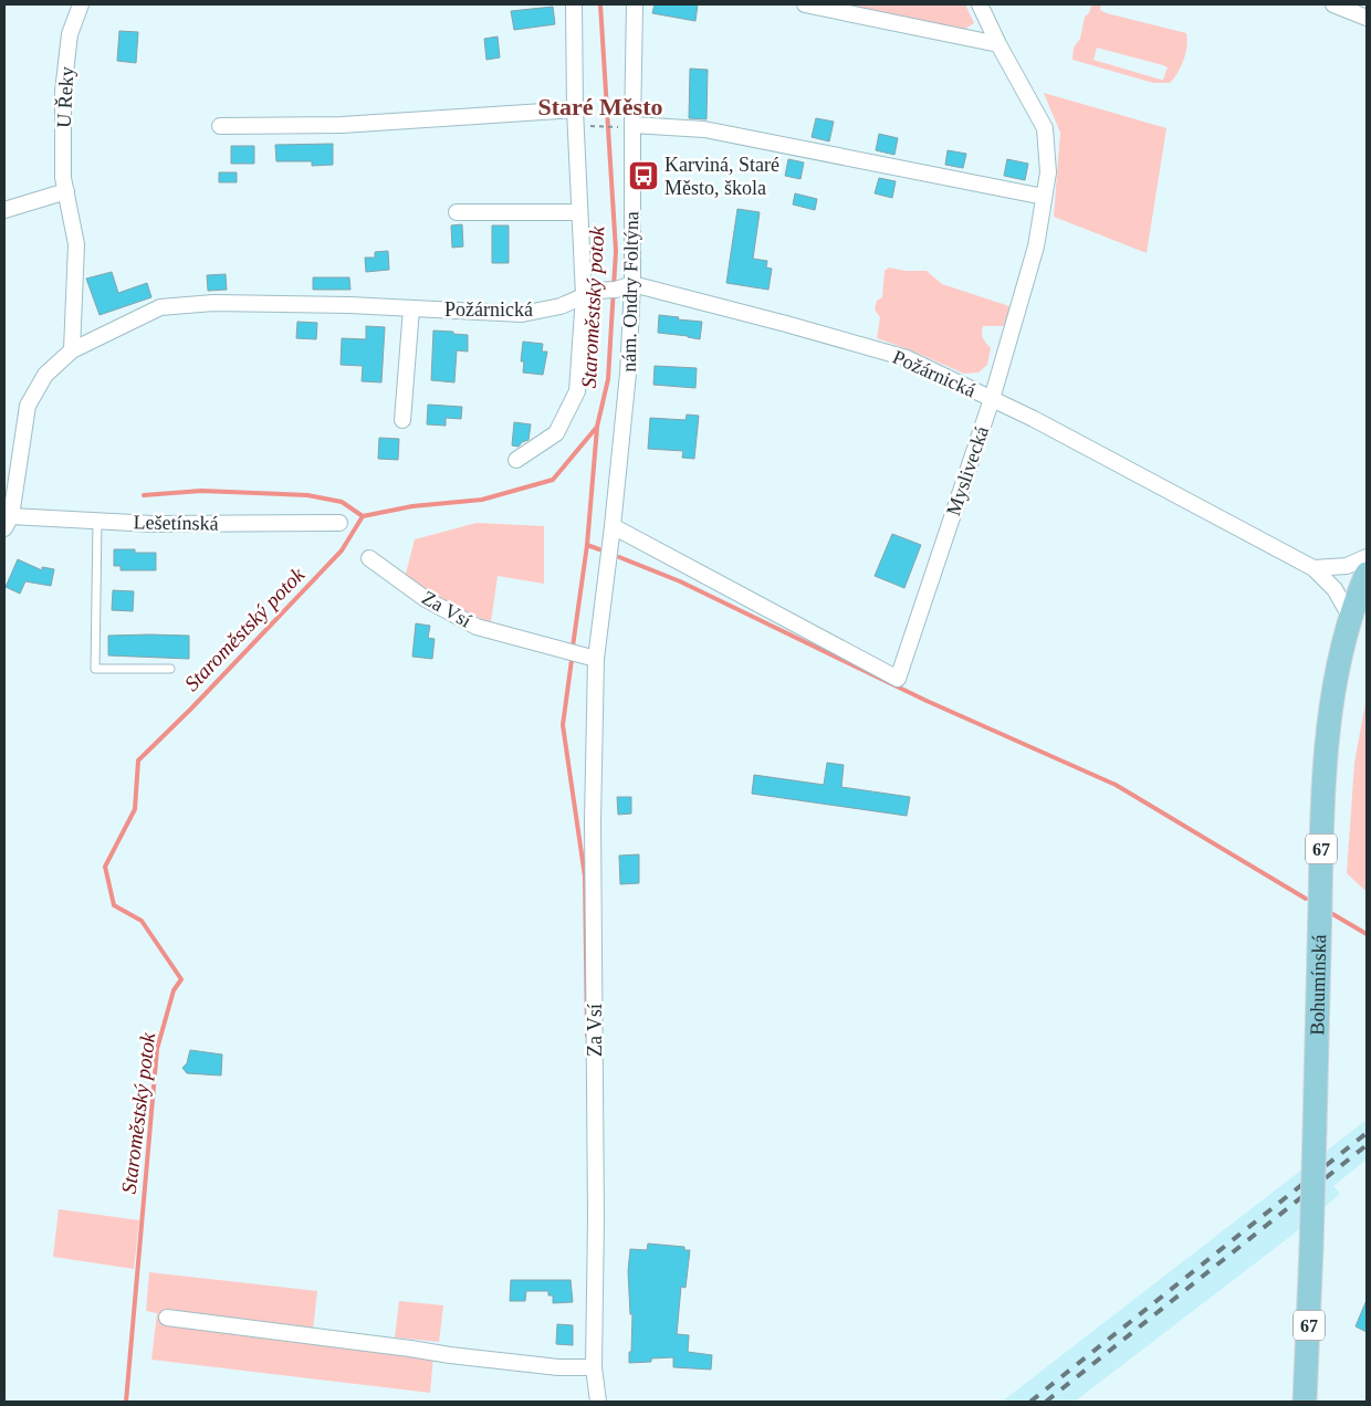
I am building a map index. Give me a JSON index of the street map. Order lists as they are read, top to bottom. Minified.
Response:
{"streets":{"main road":["67","Bohumínská"],"street":["U Řeky","nám. Ondry Foltýna","Požárnická","Myslivecká","Lešetínská","Za Vsí"]},"crossings":[["U Řeky","Požárnická"],["U Řeky","Lešetínská"],["nám. Ondry Foltýna","Požárnická"],["nám. Ondry Foltýna","Myslivecká"],["nám. Ondry Foltýna","Za Vsí"],["Požárnická","Myslivecká"],["Požárnická","Lešetínská"]],"districts":["Staré Město"],"water":["Staroměstský potok"],"places":{"bus stop":["Karviná, Staré Město, škola"]}}
